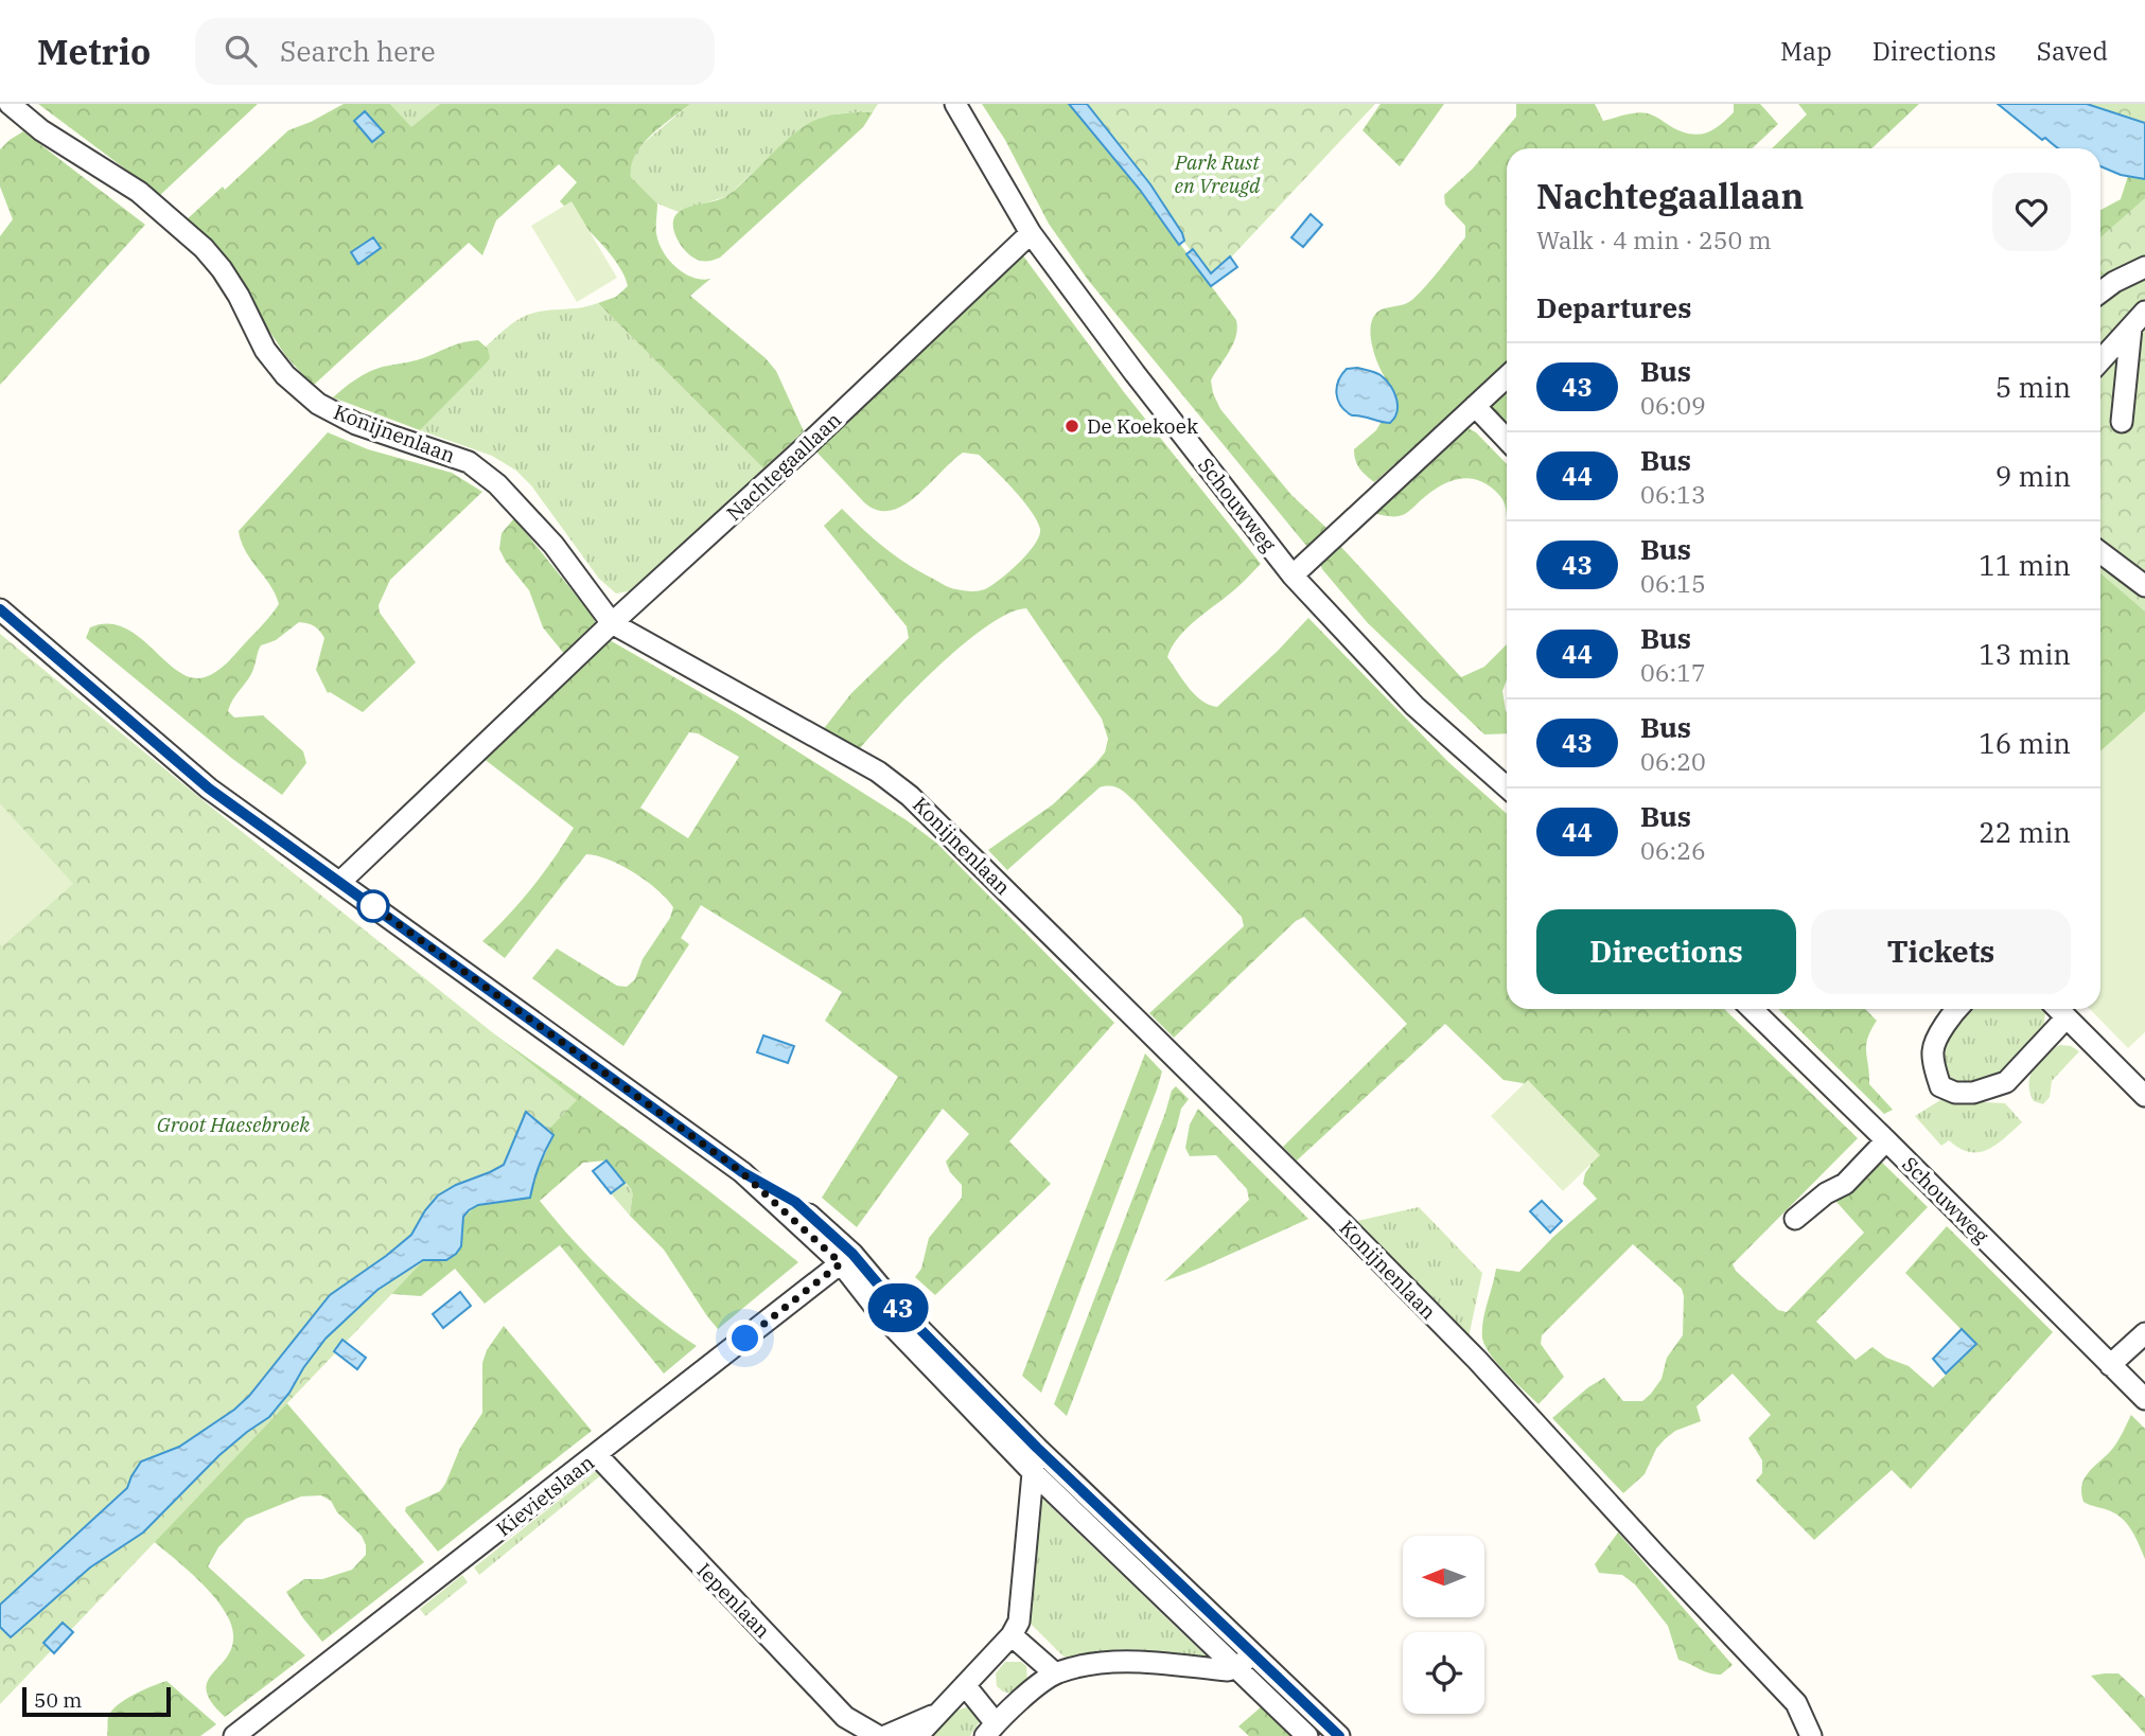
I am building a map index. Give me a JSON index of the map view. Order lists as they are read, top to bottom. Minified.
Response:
{"streets":{"street":["Konijnenlaan","Nachtegaallaan","Schouwweg","Kievietslaan","Iepenlaan"]},"crossings":[["Konijnenlaan","Nachtegaallaan"],["Nachtegaallaan","Schouwweg"],["Kievietslaan","Iepenlaan"]],"parks":["Park Rust en Vreugd","Groot Haesebroek"],"places":["De Koekoek"],"lines":["bus line 43"],"scale_bar":"50 m","north":"left","page":{"header":"Metrio","search":"Search here","nav":["Map","Directions","Saved"],"on_map":"43","heading":[["Nachtegaallaan","Walk · 4 min · 250 m"],"Departures"],"list":[{"mark":"43","name":"Bus","note":"06:09","value":"5 min"},{"mark":"44","name":"Bus","note":"06:13","value":"9 min"},{"mark":"43","name":"Bus","note":"06:15","value":"11 min"},{"mark":"44","name":"Bus","note":"06:17","value":"13 min"},{"mark":"43","name":"Bus","note":"06:20","value":"16 min"},{"mark":"44","name":"Bus","note":"06:26","value":"22 min"}],"buttons":["Directions","Tickets"],"scale":"50 m"}}
